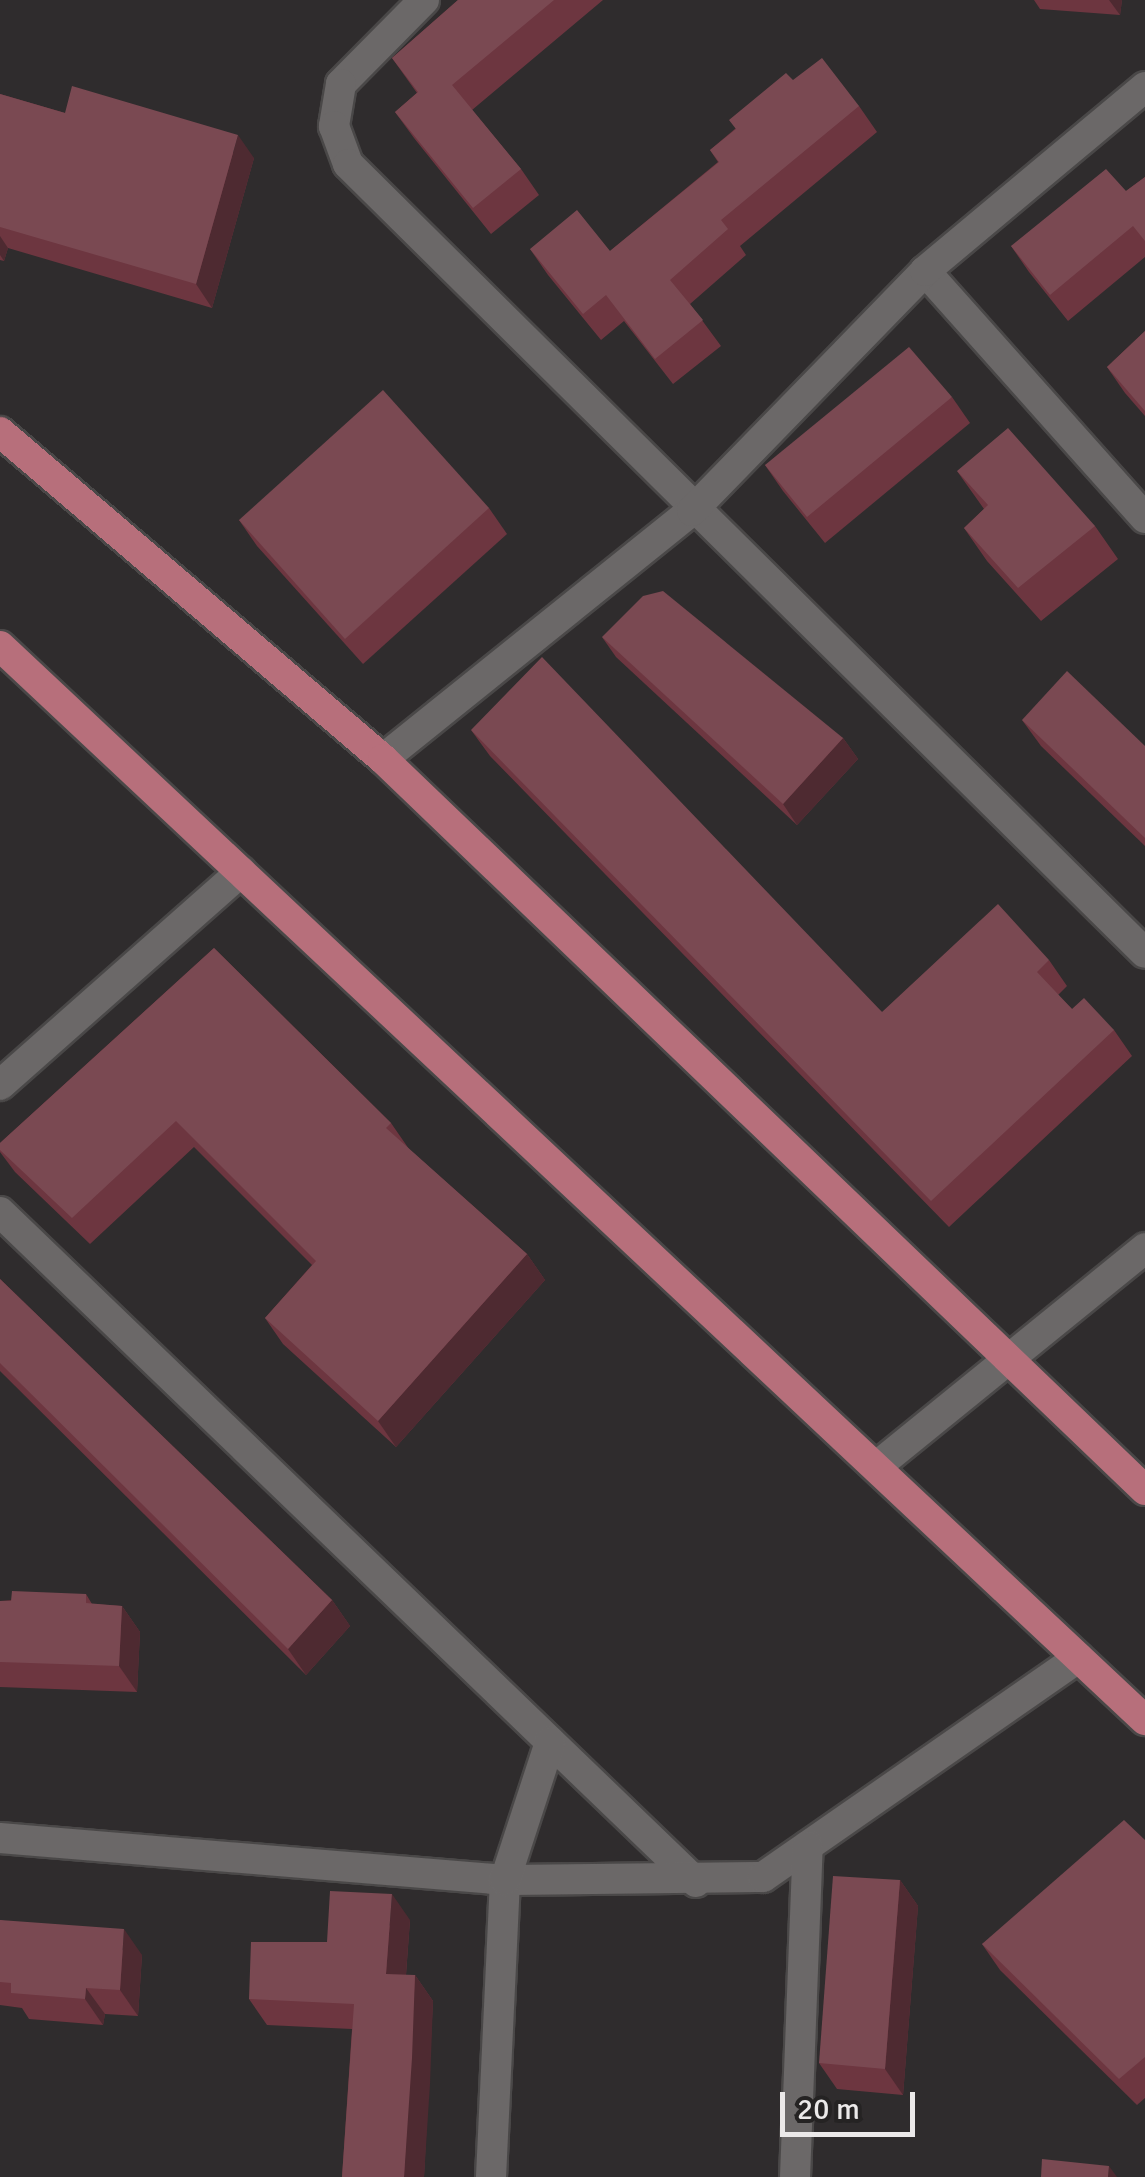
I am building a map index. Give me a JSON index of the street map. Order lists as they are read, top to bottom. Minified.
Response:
{"scale_bar":"20 m"}
